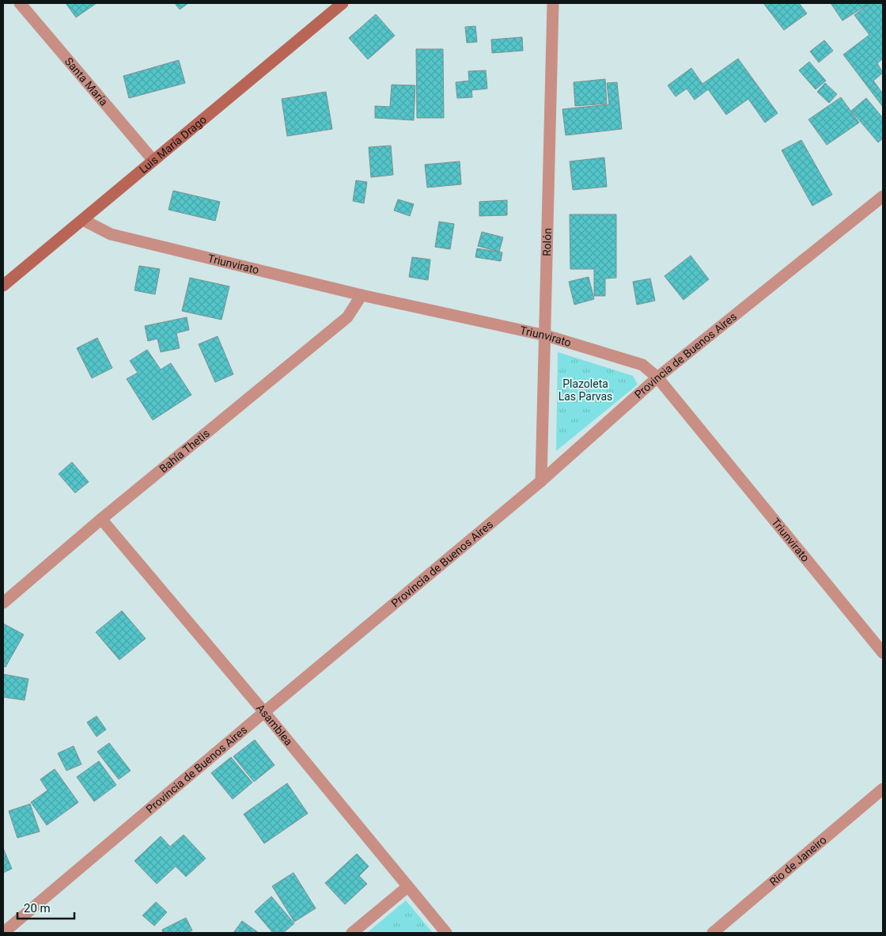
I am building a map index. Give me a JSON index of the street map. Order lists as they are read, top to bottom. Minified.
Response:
{"streets":{"main road":["Luis María Drago"],"street":["Santa María","Rolón","Triunvirato","Provincia de Buenos Aires","Bahía Thetis","Asamblea","Rio de Janeiro"]},"crossings":[["Santa María","Luis María Drago"],["Luis María Drago","Triunvirato"],["Rolón","Triunvirato"],["Rolón","Provincia de Buenos Aires"],["Triunvirato","Provincia de Buenos Aires"],["Triunvirato","Bahía Thetis"],["Provincia de Buenos Aires","Asamblea"],["Bahía Thetis","Asamblea"]],"parks":["Plazoleta Las Parvas"],"scale_bar":"20 m"}
